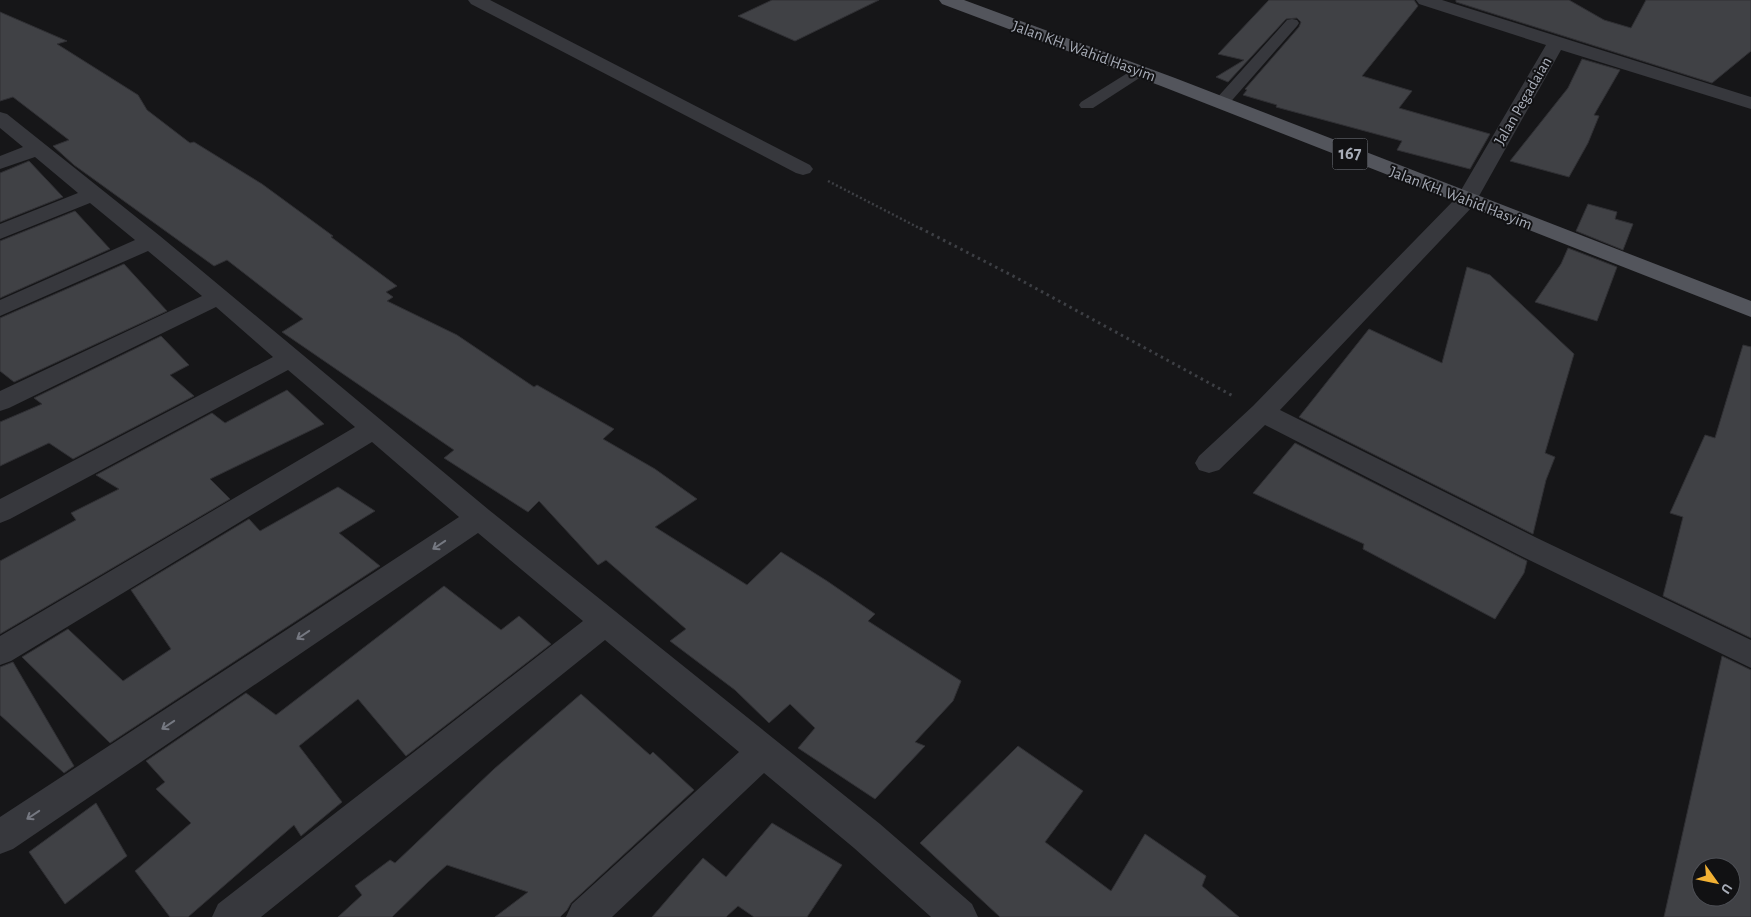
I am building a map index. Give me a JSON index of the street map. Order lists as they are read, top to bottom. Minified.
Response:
{"streets":{"main road":["Jalan KH. Wahid Hasyim","167"],"street":["Jalan Pegadaian"]},"crossings":[["Jalan KH. Wahid Hasyim","Jalan Pegadaian"]],"north":"bottom right"}
